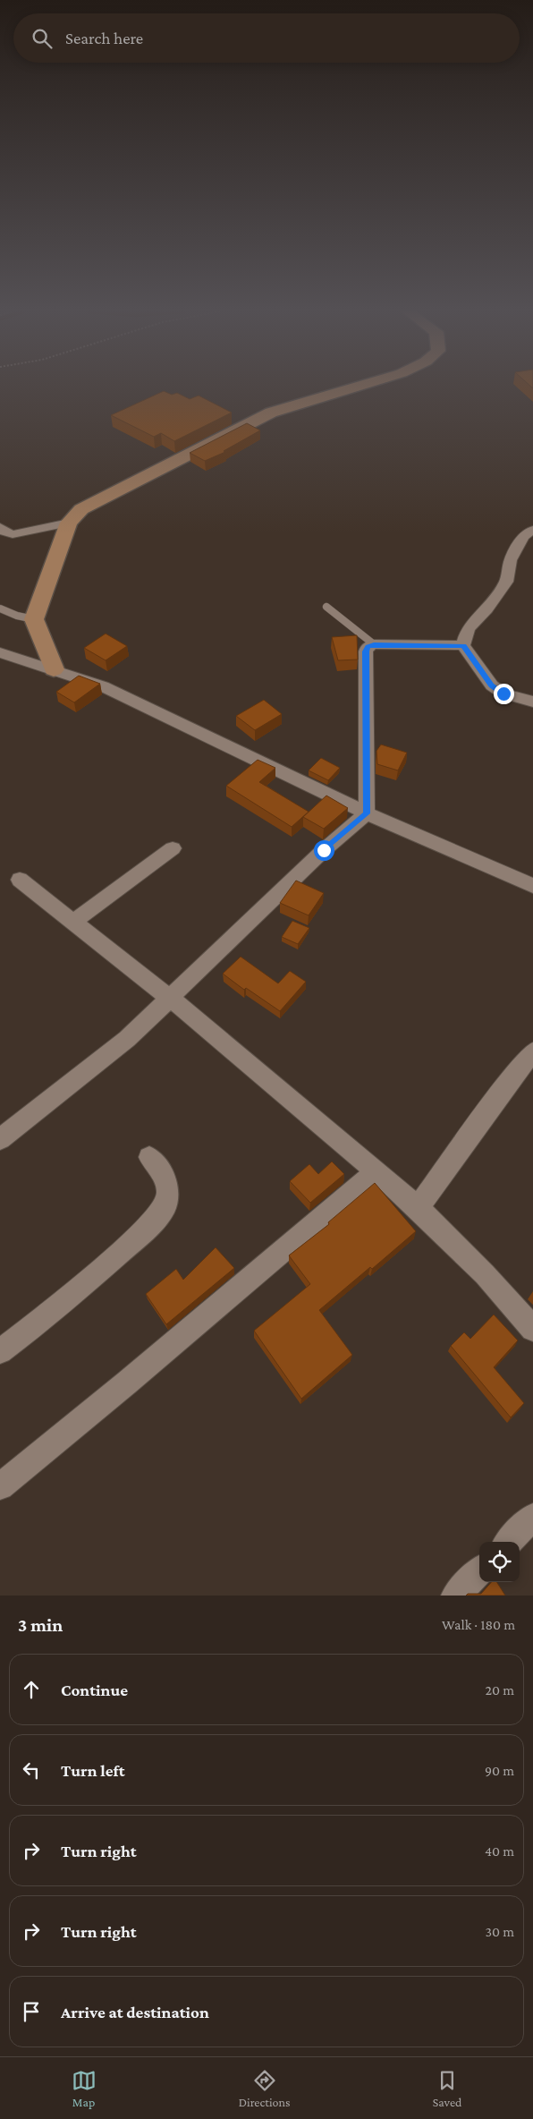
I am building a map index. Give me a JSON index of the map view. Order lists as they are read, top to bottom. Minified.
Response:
{"page":{"search":"Search here","heading":["3 min","Walk · 180 m"],"list":[["Continue","20 m"],["Turn left","90 m"],["Turn right","40 m"],["Turn right","30 m"],"Arrive at destination"],"nav":["Map","Directions","Saved"]}}
